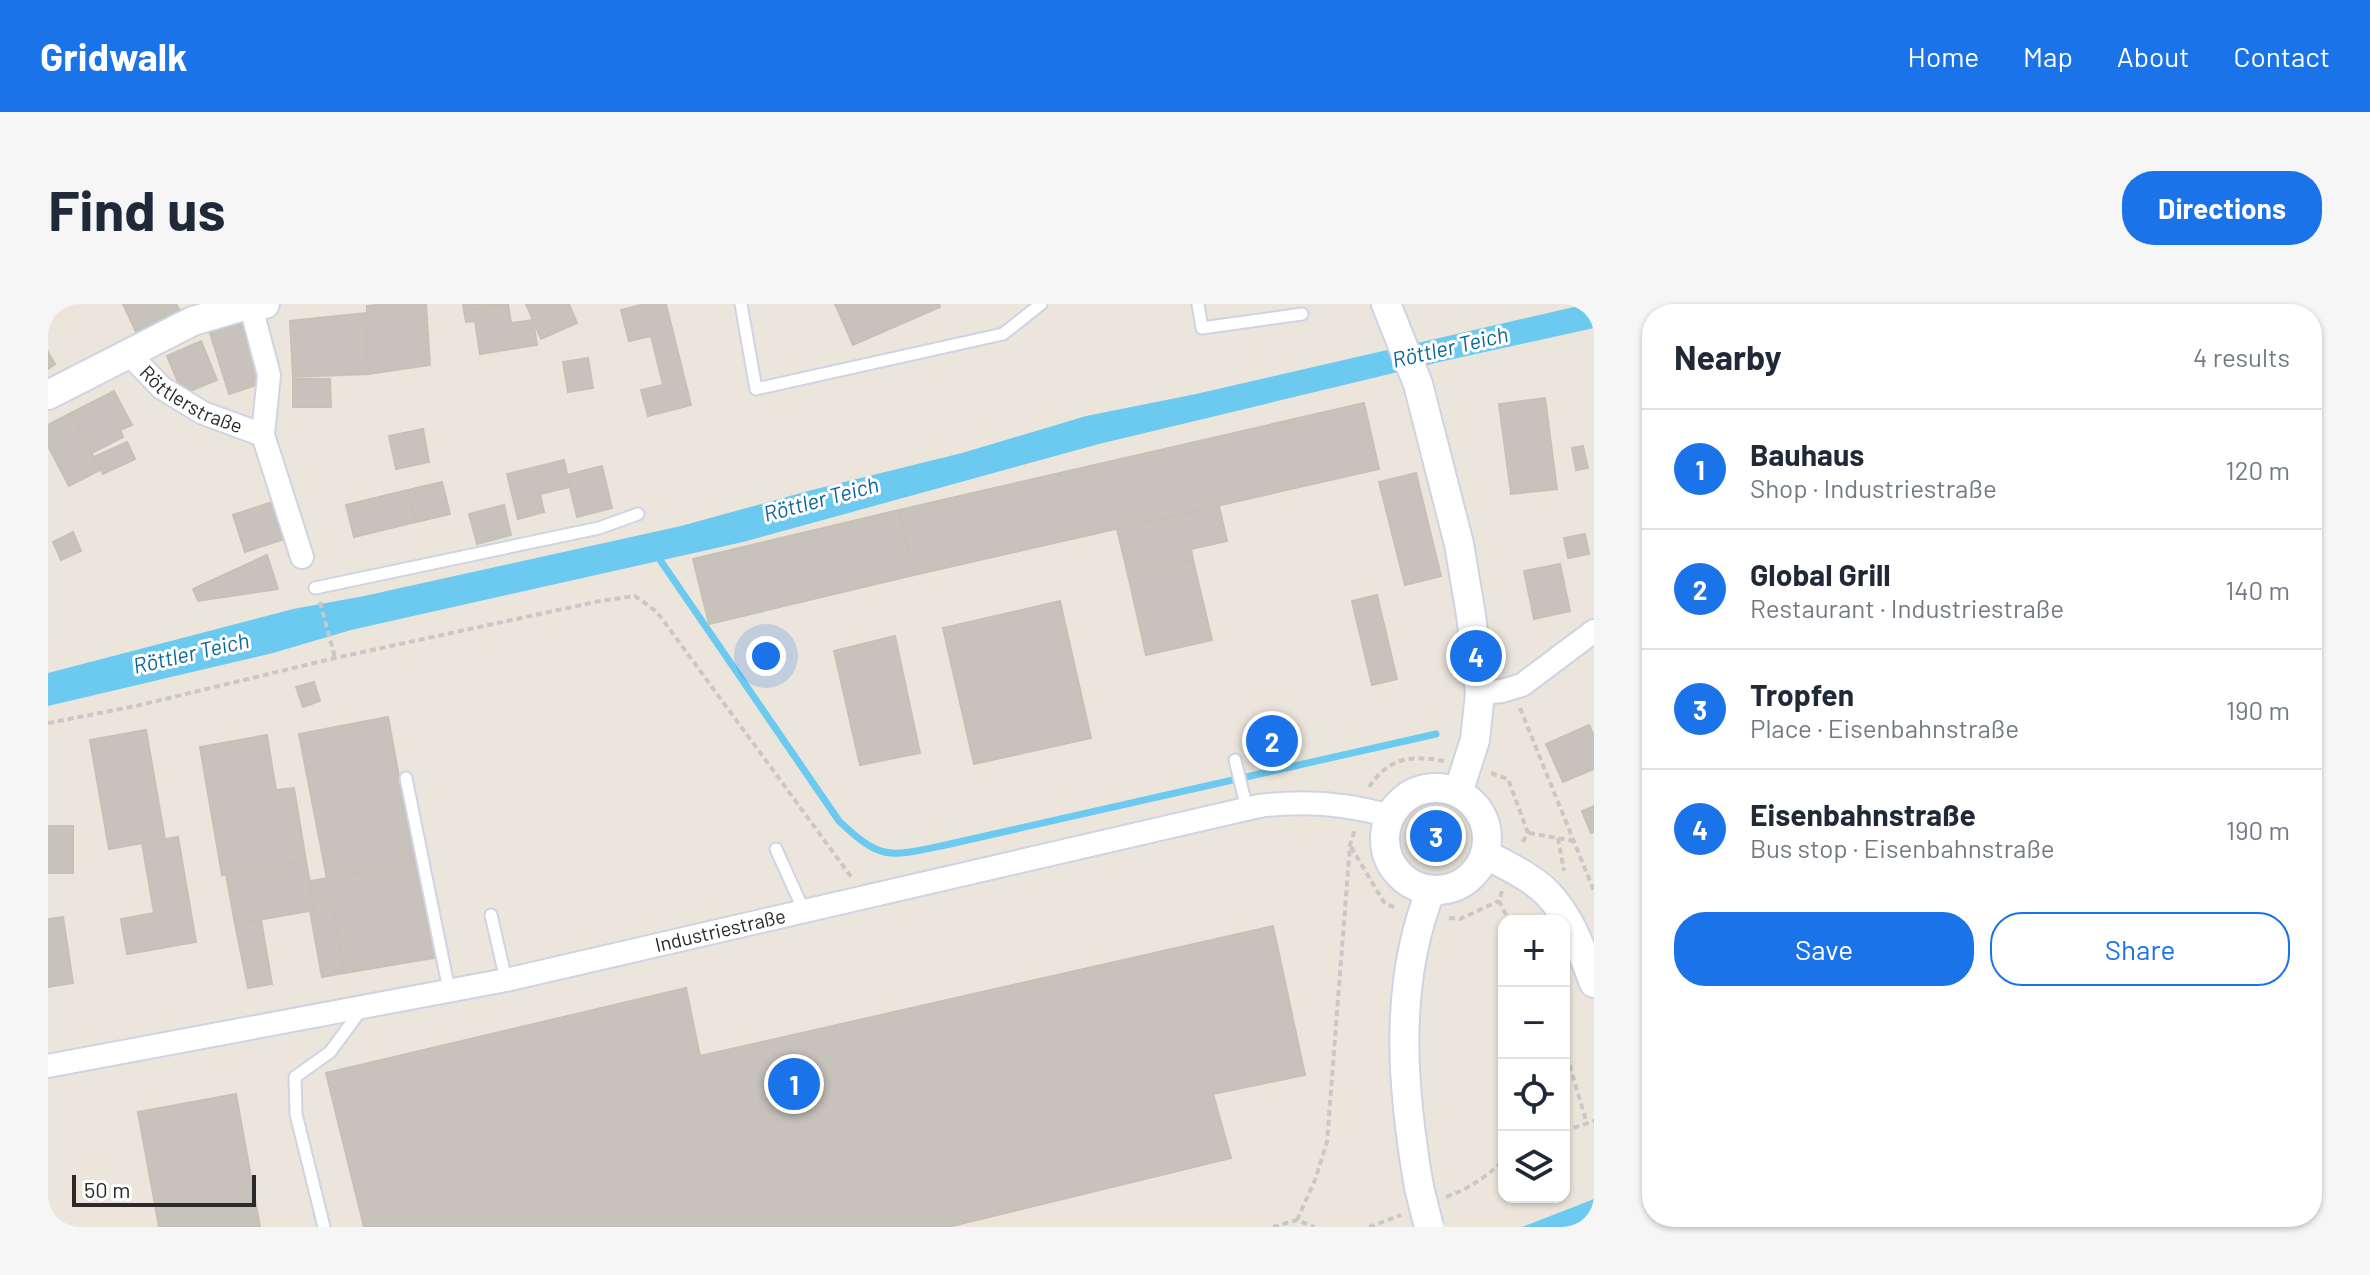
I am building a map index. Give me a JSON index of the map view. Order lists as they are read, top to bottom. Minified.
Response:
{"streets":{"street":["Röttlerstraße","Industriestraße"]},"water":["Röttler Teich"],"scale_bar":"50 m","page":{"header":"Gridwalk","nav":["Home","Map","About","Contact"],"buttons":["Directions",["Save","Share"]],"title":"Find us","heading":["Nearby","4 results"],"list":[{"mark":"1","name":"Bauhaus","note":"Shop · Industriestraße","value":"120 m"},{"mark":"2","name":"Global Grill","note":"Restaurant · Industriestraße","value":"140 m"},{"mark":"3","name":"Tropfen","note":"Place · Eisenbahnstraße","value":"190 m"},{"mark":"4","name":"Eisenbahnstraße","note":"Bus stop · Eisenbahnstraße","value":"190 m"}],"pins":["4","2","3","1"],"map_buttons":["+","−"],"scale":"50 m"}}
